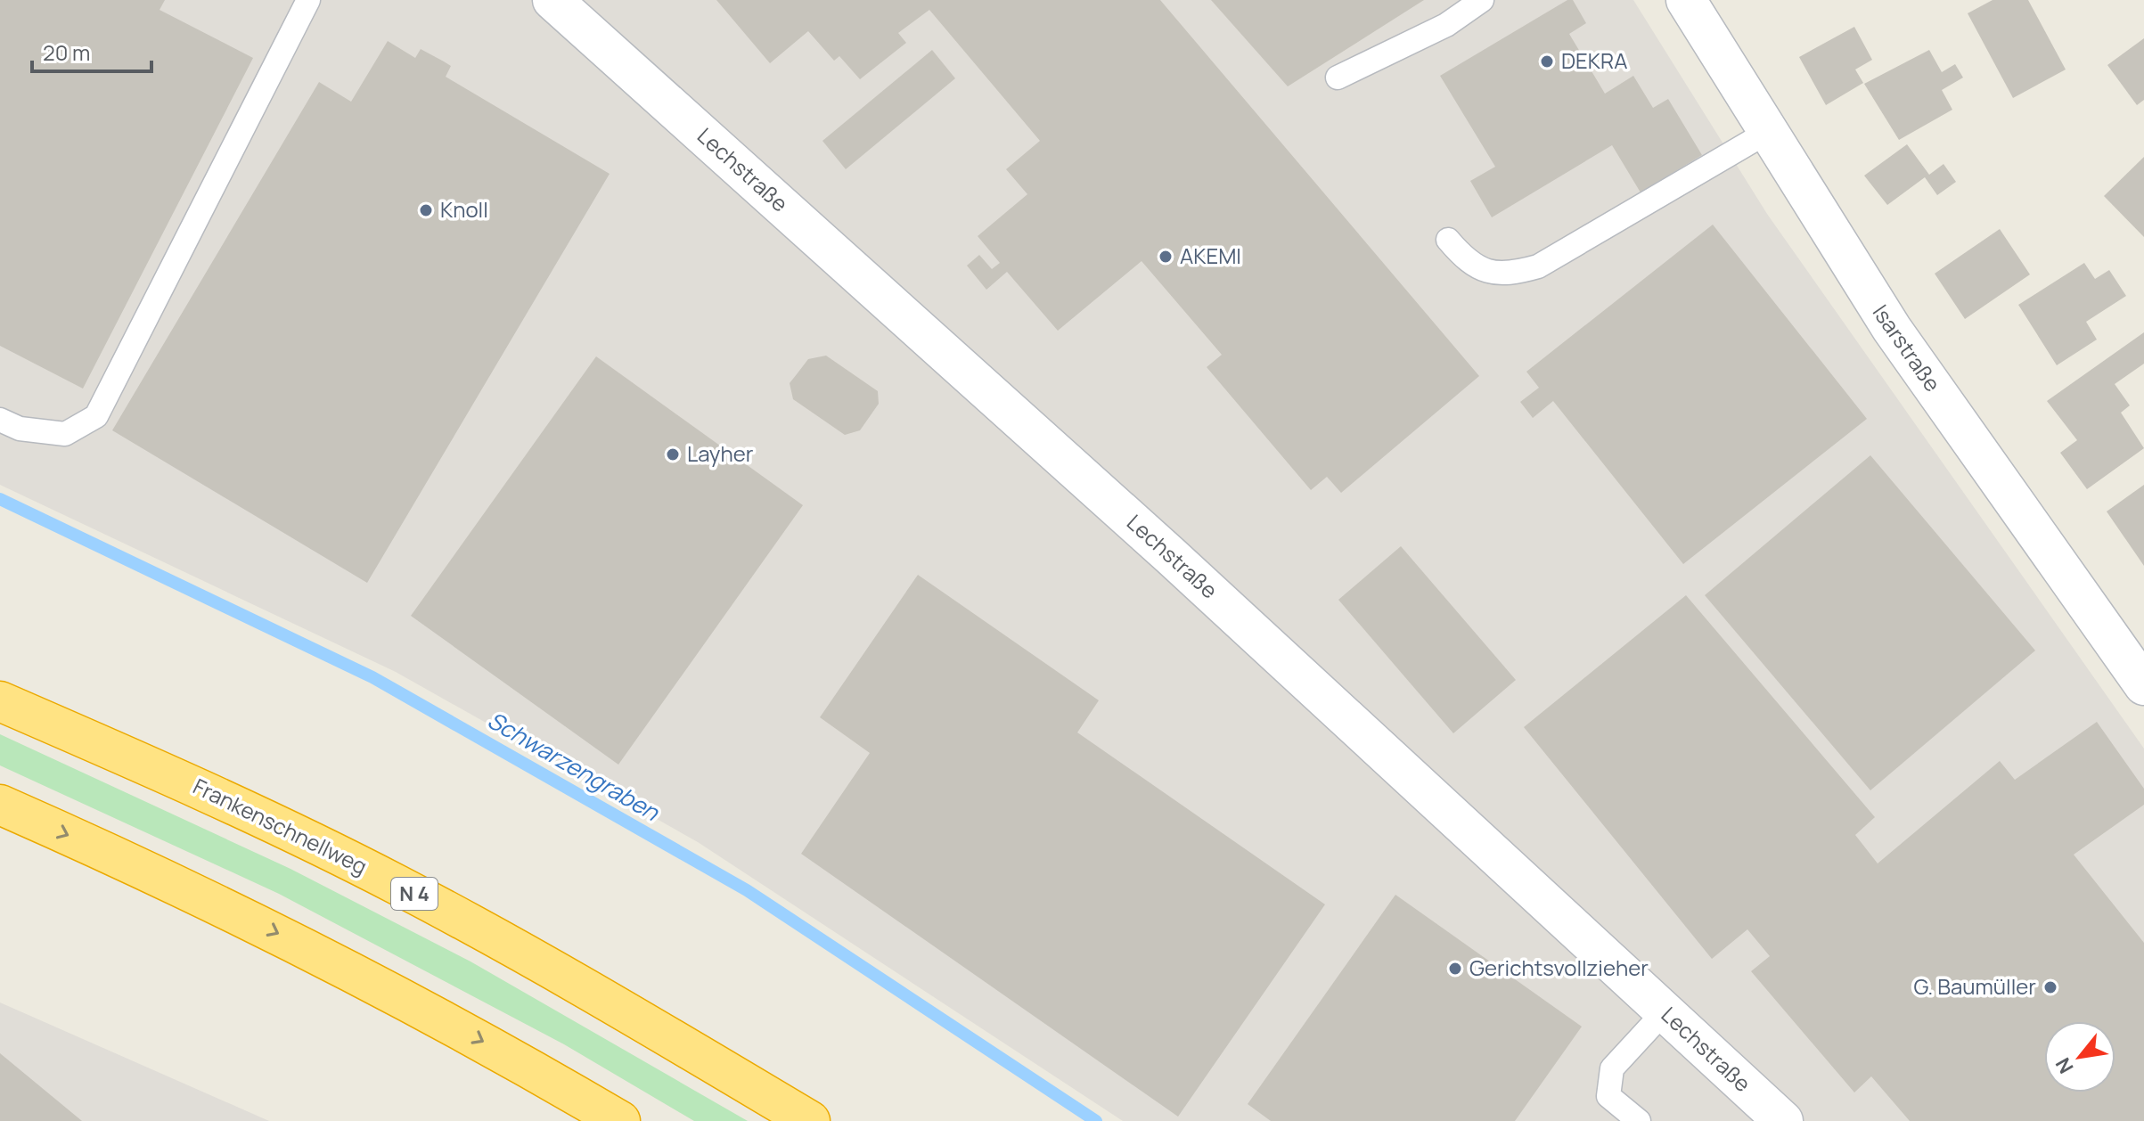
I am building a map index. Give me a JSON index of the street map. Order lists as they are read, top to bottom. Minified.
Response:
{"streets":{"highway":["Frankenschnellweg","N 4"],"street":["Lechstraße","Isarstraße"]},"water":["Schwarzengraben"],"places":["DEKRA","Knoll","AKEMI","Layher","Gerichtsvollzieher","G. Baumüller"],"scale_bar":"20 m","north":"bottom left"}
